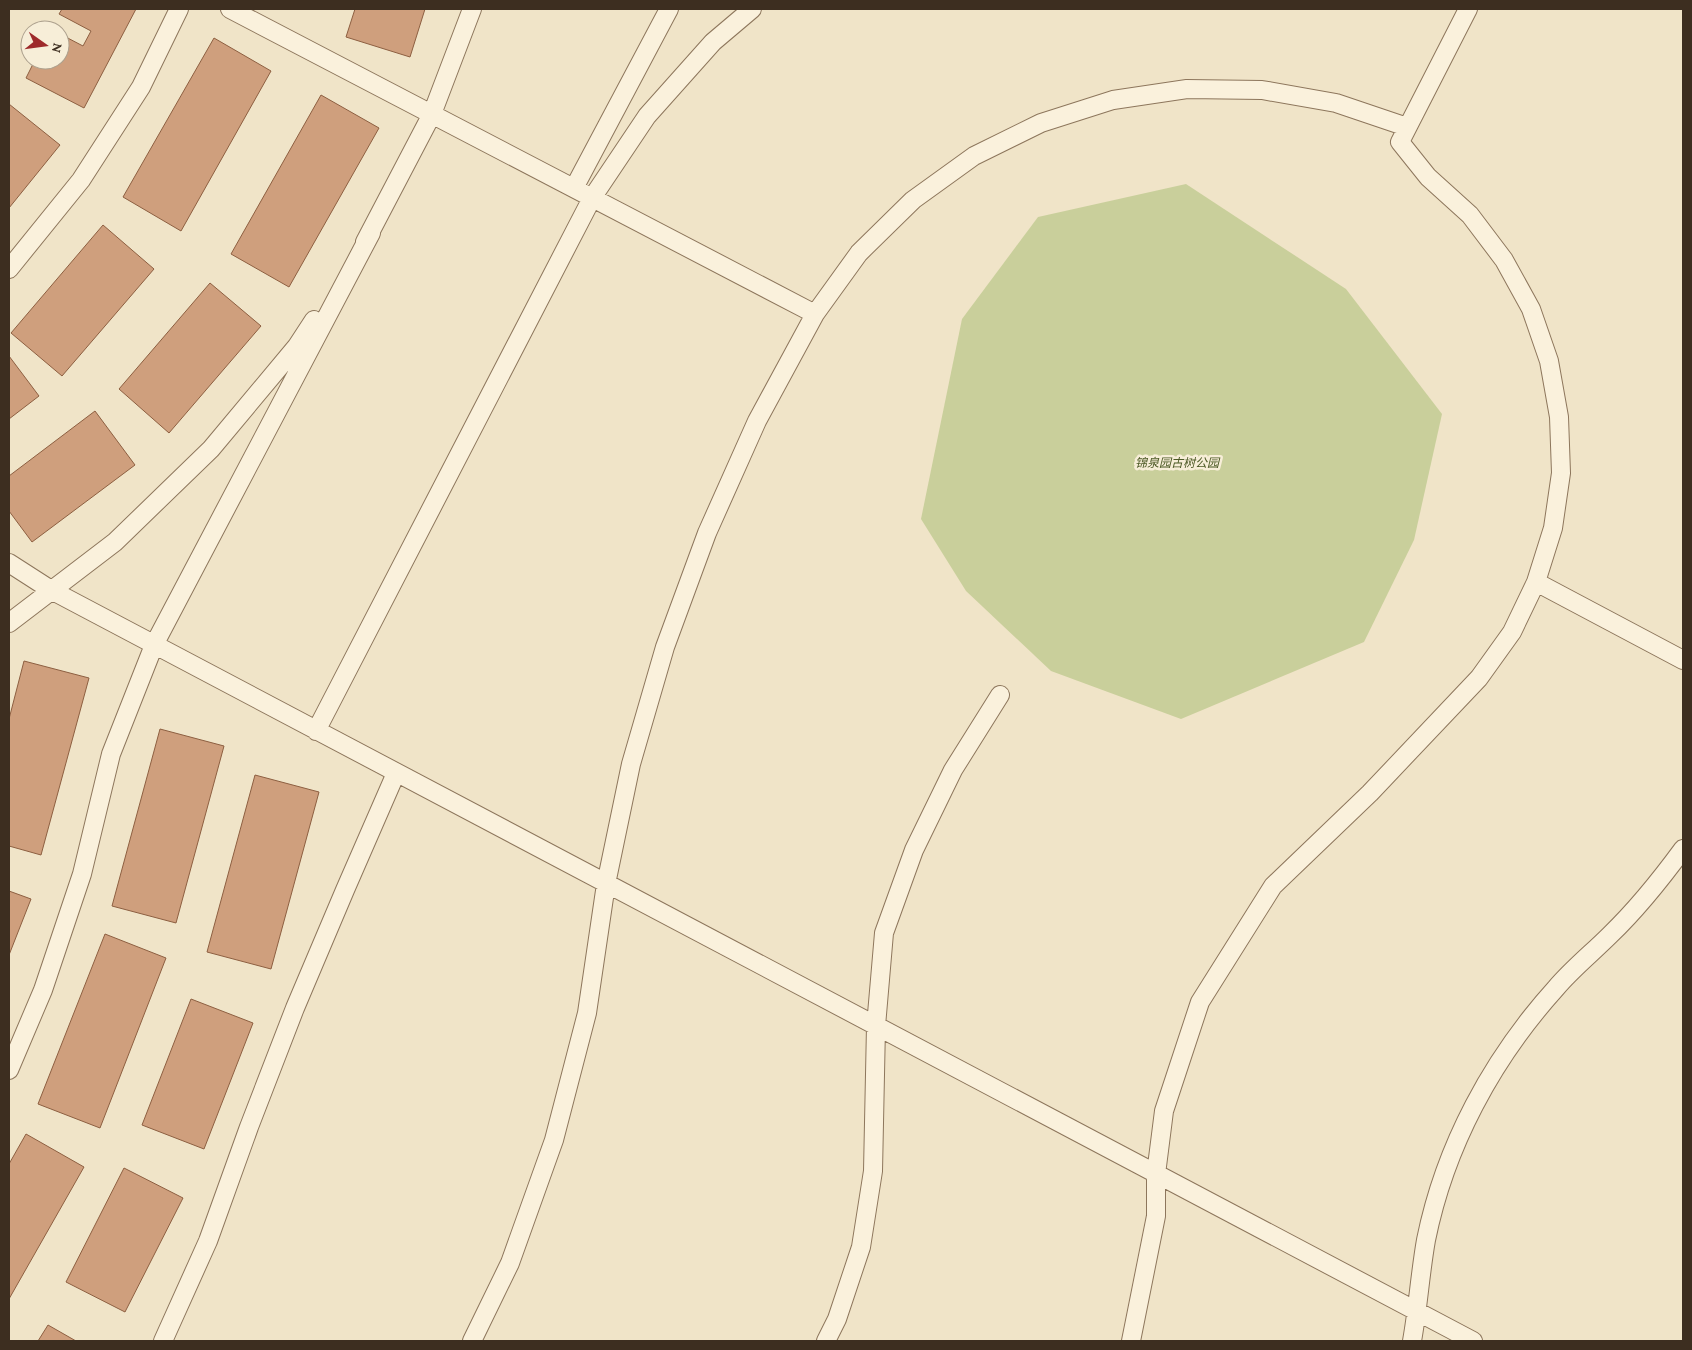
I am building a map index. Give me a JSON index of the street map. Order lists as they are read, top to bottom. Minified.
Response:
{"parks":["锦泉园古树公园"],"north":"right"}
